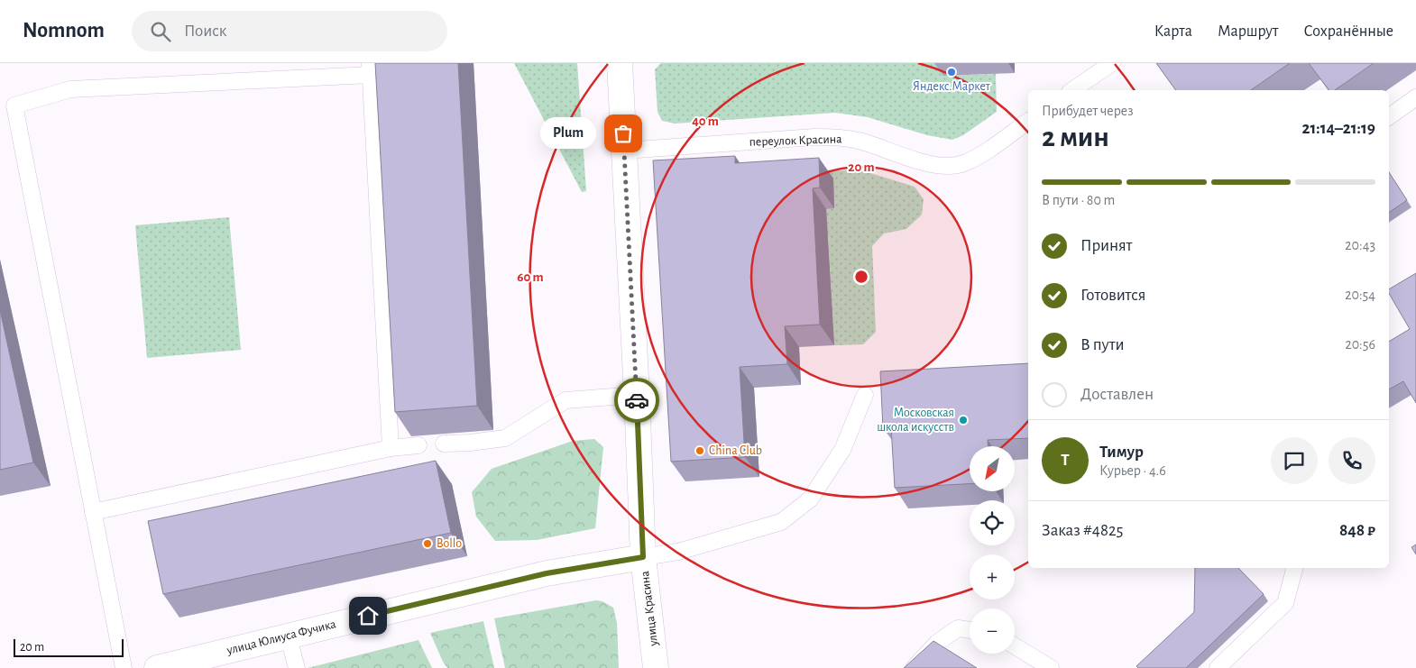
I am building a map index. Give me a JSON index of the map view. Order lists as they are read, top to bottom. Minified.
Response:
{"streets":{"street":["улица Красина","улица Юлиуса Фучика"],"lane":["переулок Красина"]},"crossings":[["переулок Красина","улица Красина"],["улица Красина","улица Юлиуса Фучика"]],"places":["Яндекс.Маркет","Plum","Московская школа искусств","China Club","Bollo"],"scale_bar":"20 m","north":"bottom left","page":{"header":"Nomnom","search":"Поиск","nav":["Карта","Маршрут","Сохранённые"],"heading":["2 мин","Прибудет через","21:14–21:19"],"panel":["Тимур","Курьер · 4.6","Заказ #4825","848 ₽"],"bubble":"Plum","bar":"В пути · 80 m","list":[["Принят","20:43"],["Готовится","20:54"],["В пути","20:56"],"Доставлен"],"round":"Т","map_buttons":["+","−"],"scale":"20 m"},"rings":["40 m","20 m","60 m"]}
